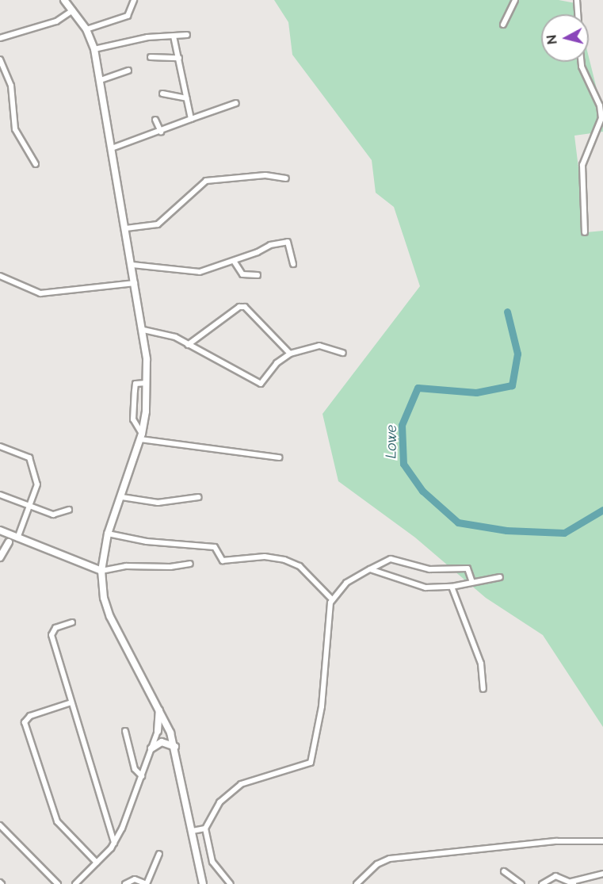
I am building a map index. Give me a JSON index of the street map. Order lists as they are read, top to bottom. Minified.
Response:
{"water":["Lowe"],"north":"left"}
